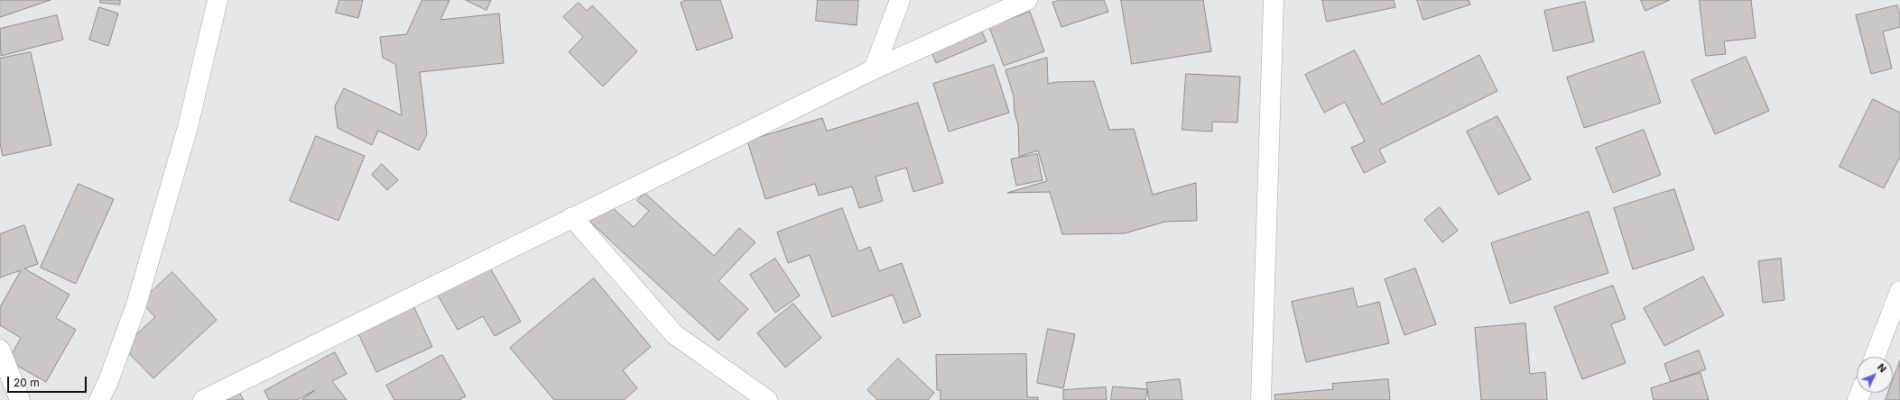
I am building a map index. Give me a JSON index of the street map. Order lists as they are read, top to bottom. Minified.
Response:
{"scale_bar":"20 m","north":"top right"}
